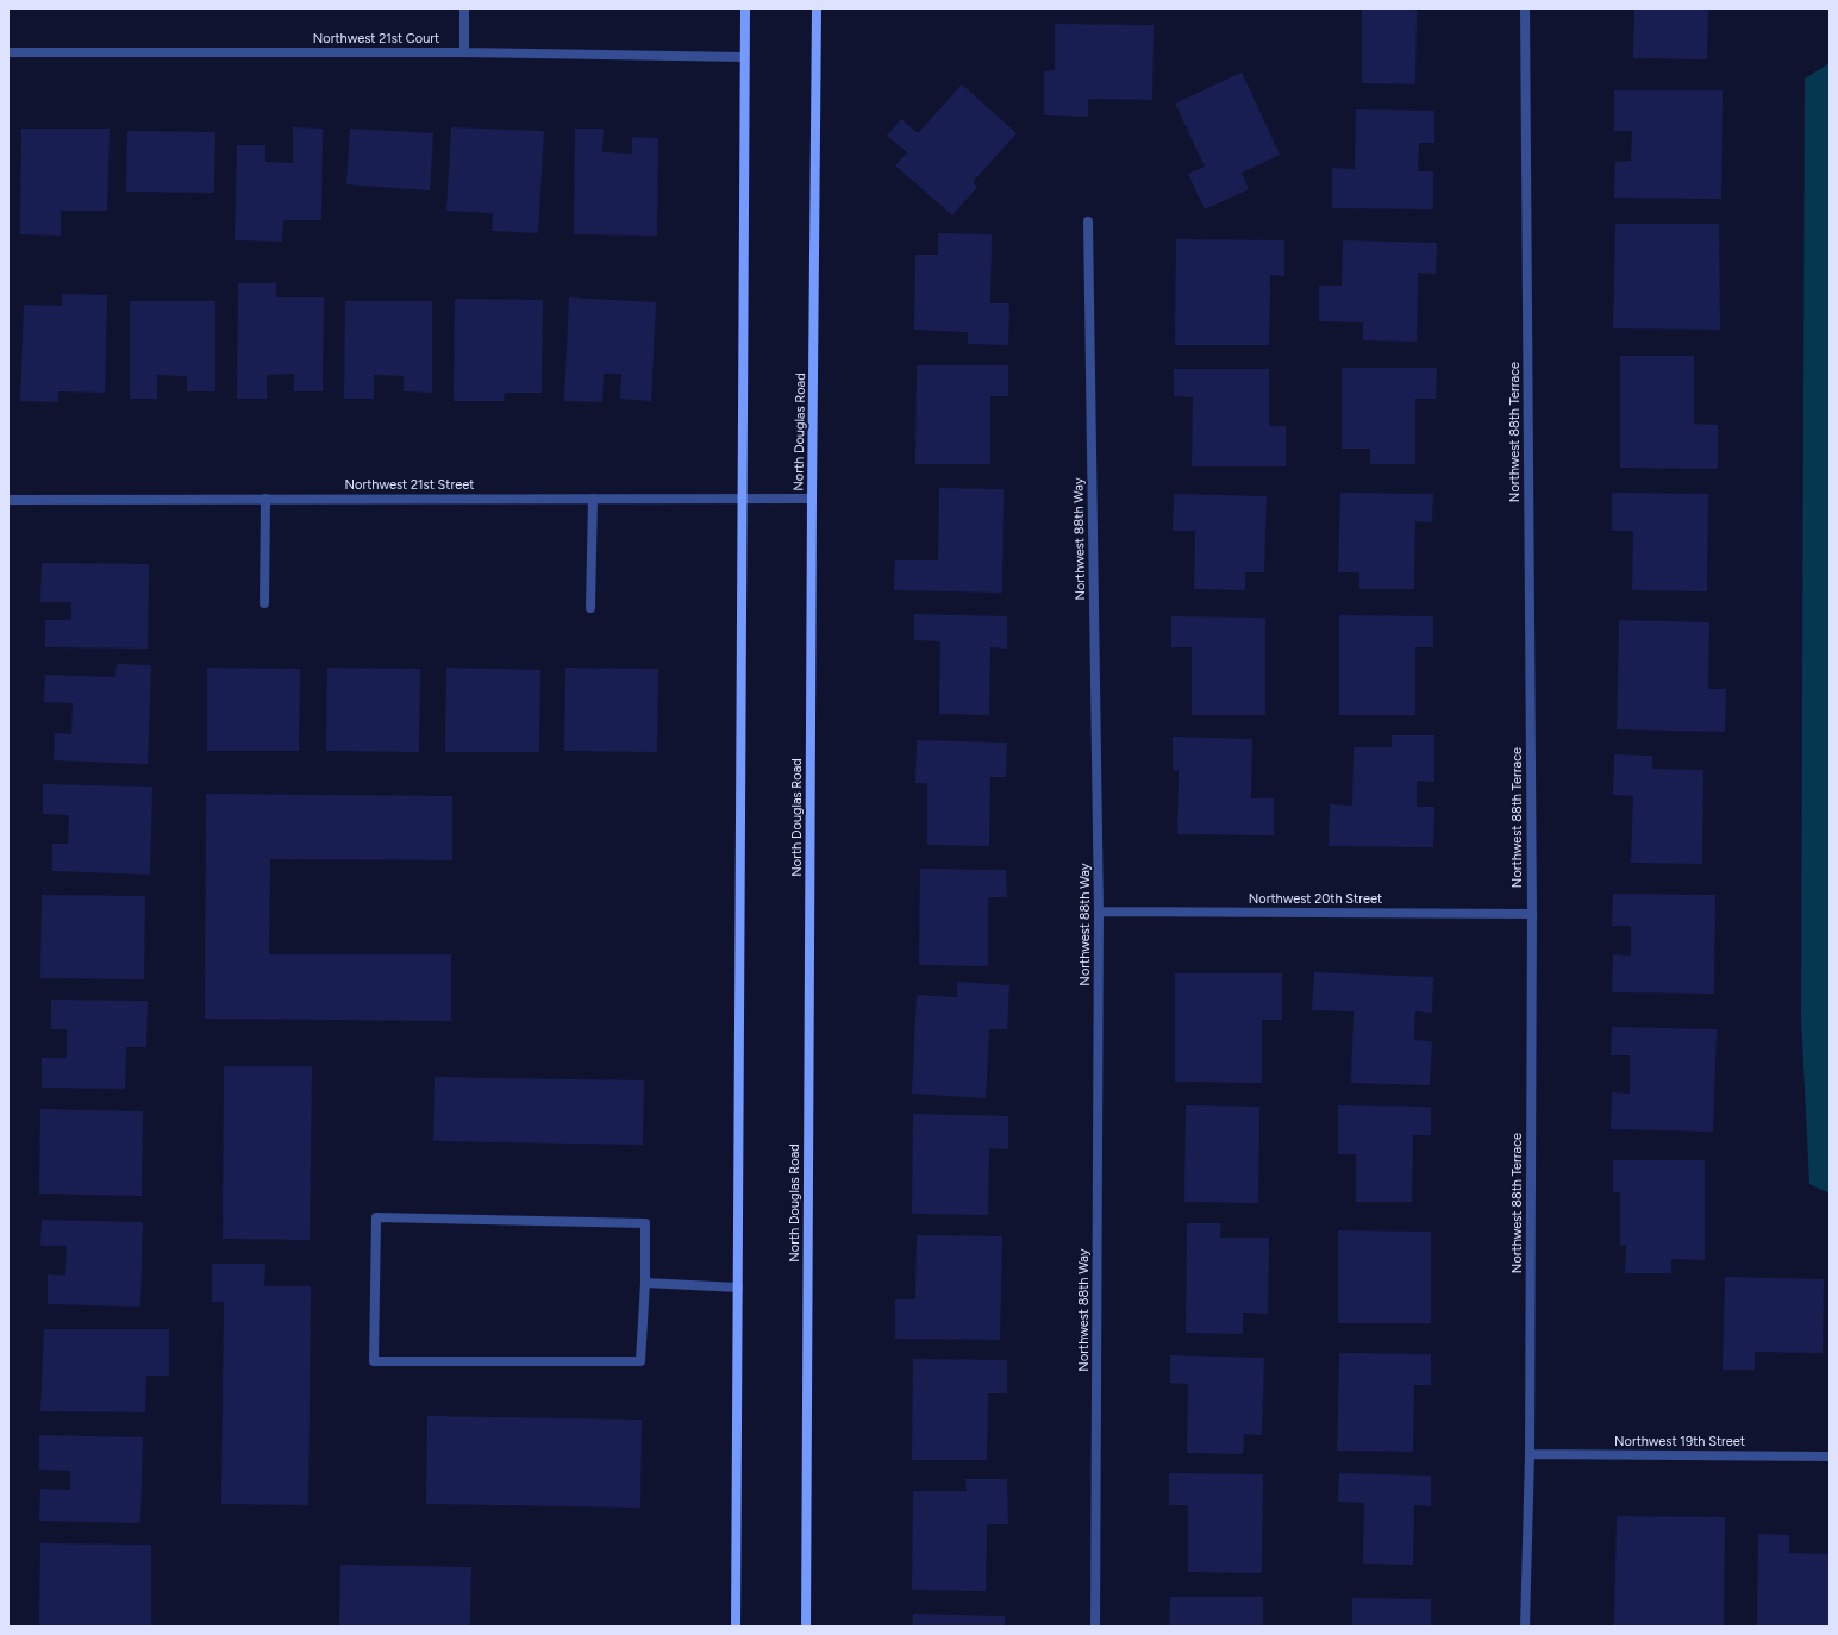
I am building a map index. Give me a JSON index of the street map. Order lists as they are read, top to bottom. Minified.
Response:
{"streets":{"main road":["North Douglas Road"],"street":["Northwest 21st Court","Northwest 88th Terrace","Northwest 21st Street","Northwest 88th Way","Northwest 20th Street","Northwest 19th Street"]},"crossings":[["North Douglas Road","Northwest 21st Street"],["Northwest 88th Terrace","Northwest 20th Street"],["Northwest 88th Terrace","Northwest 19th Street"],["Northwest 88th Way","Northwest 20th Street"]]}
